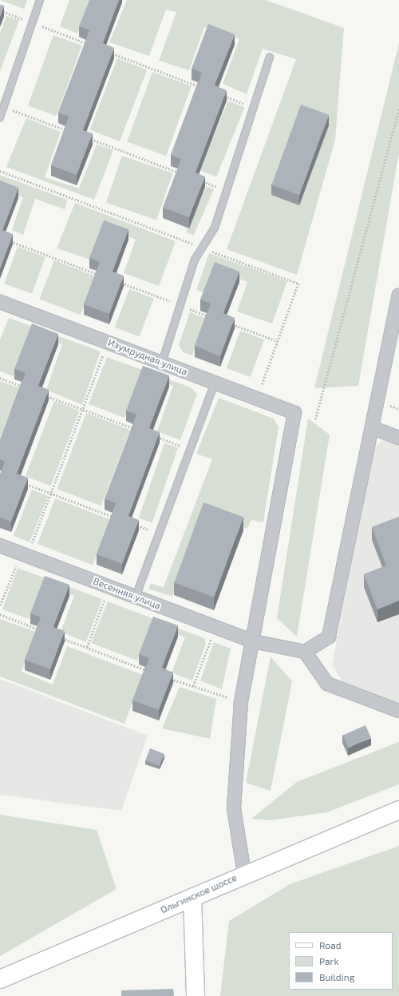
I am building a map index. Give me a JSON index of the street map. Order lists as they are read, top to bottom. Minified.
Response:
{"streets":{"main road":["Ольгинское шоссе"],"street":["Изумрудная улица","Весенняя улица"]},"crossings":[["Изумрудная улица","Весенняя улица"]],"legend":["Road","Park","Building"]}
